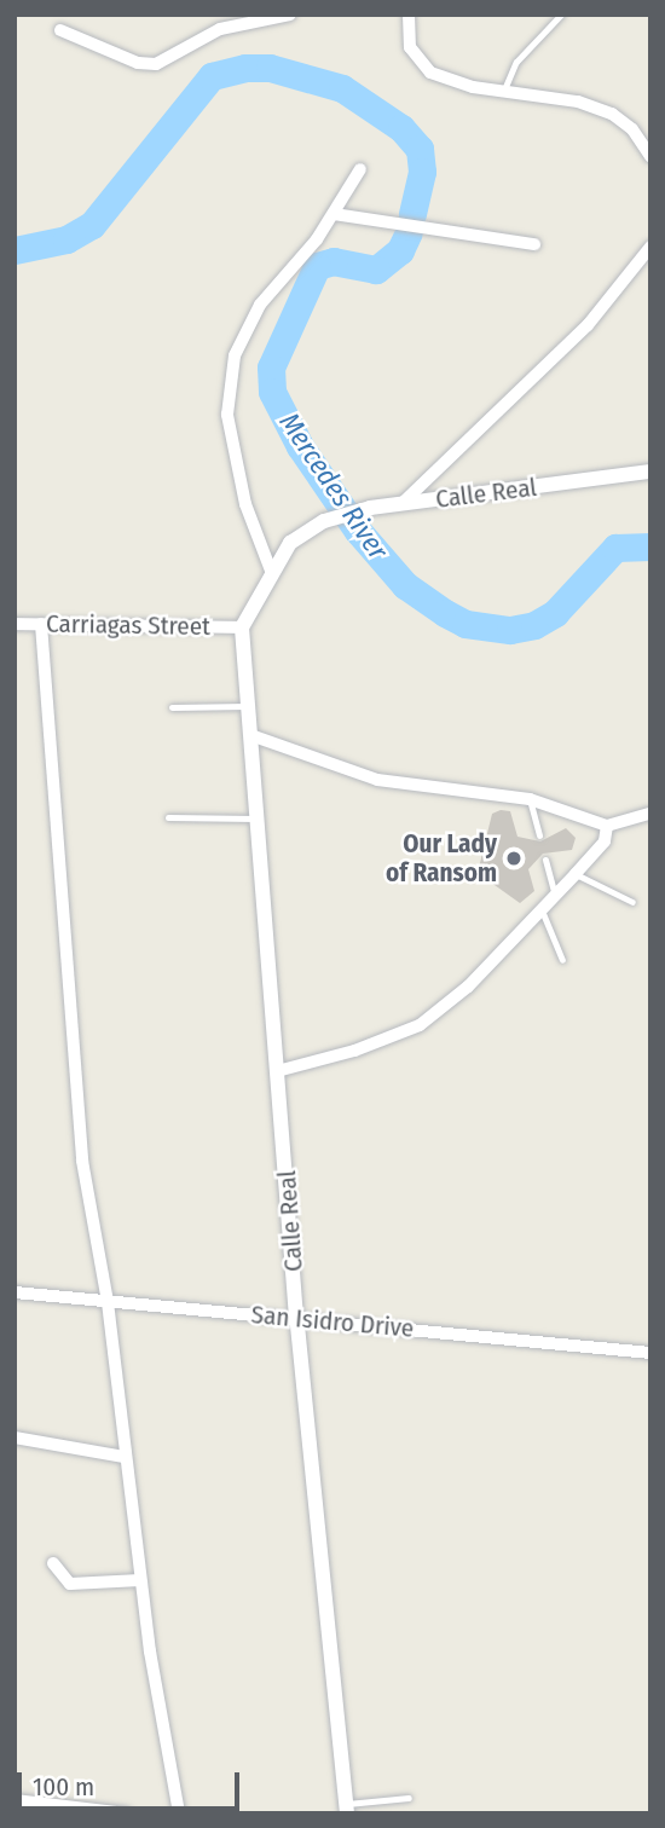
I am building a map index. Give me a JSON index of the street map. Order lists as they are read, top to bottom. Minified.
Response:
{"streets":{"street":["Calle Real","Carriagas Street","San Isidro Drive"]},"crossings":[["Calle Real","Carriagas Street"],["Calle Real","San Isidro Drive"]],"water":["Mercedes River"],"places":["Our Lady of Ransom"],"scale_bar":"100 m"}
